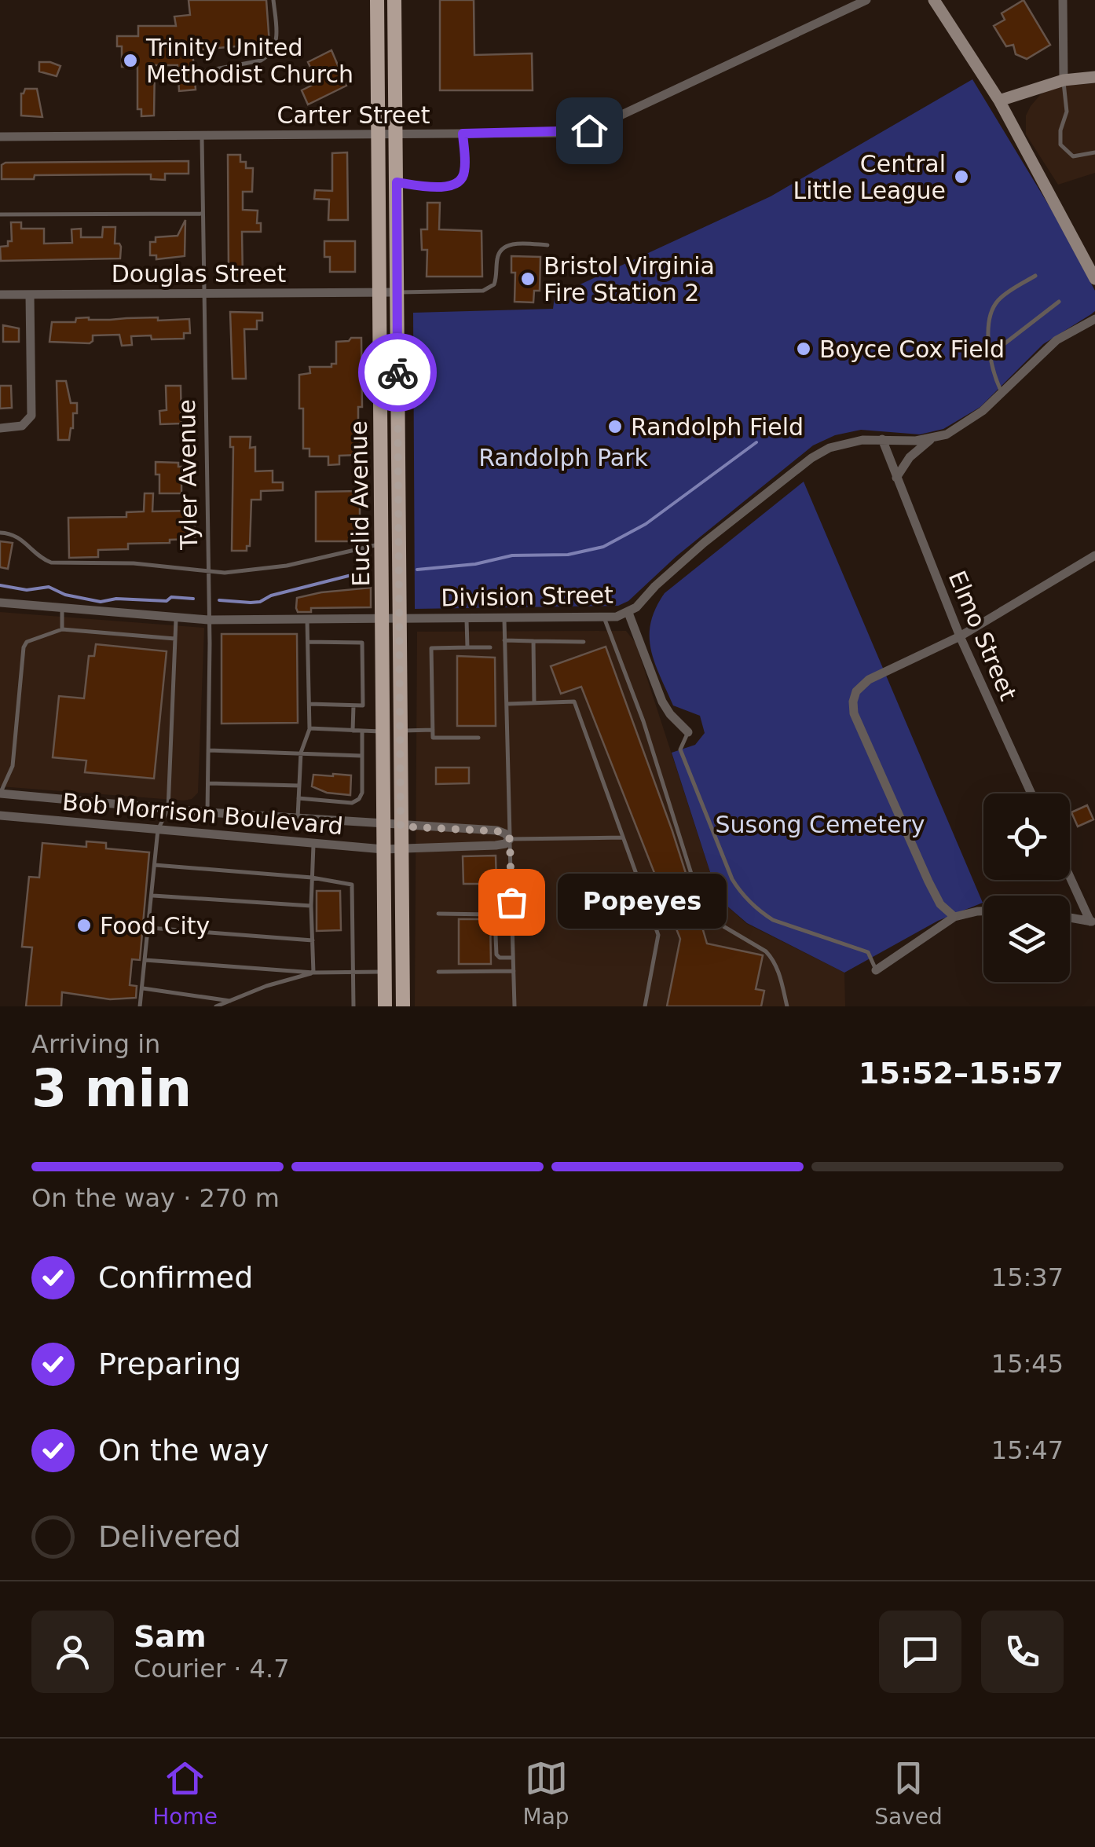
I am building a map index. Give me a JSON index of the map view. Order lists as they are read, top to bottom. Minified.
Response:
{"streets":{"main road":["Euclid Avenue"],"street":["Carter Street","Douglas Street","Division Street","Elmo Street","Bob Morrison Boulevard"],"lane":["Tyler Avenue"]},"crossings":[["Carter Street","Tyler Avenue"],["Carter Street","Euclid Avenue"],["Douglas Street","Tyler Avenue"],["Douglas Street","Euclid Avenue"],["Tyler Avenue","Division Street"],["Tyler Avenue","Bob Morrison Boulevard"],["Euclid Avenue","Division Street"],["Euclid Avenue","Bob Morrison Boulevard"],["Division Street","Elmo Street"]],"parks":["Randolph Park","Susong Cemetery"],"places":["Trinity United Methodist Church","Central Little League","Bristol Virginia Fire Station 2","Boyce Cox Field","Randolph Field","Popeyes","Food City"],"page":{"bubble":"Popeyes","heading":["3 min","Arriving in","15:52–15:57"],"panel":["Sam","Courier · 4.7"],"bar":"On the way · 270 m","list":[["Confirmed","15:37"],["Preparing","15:45"],["On the way","15:47"],"Delivered"],"tabs":["Home","Map","Saved"]}}
